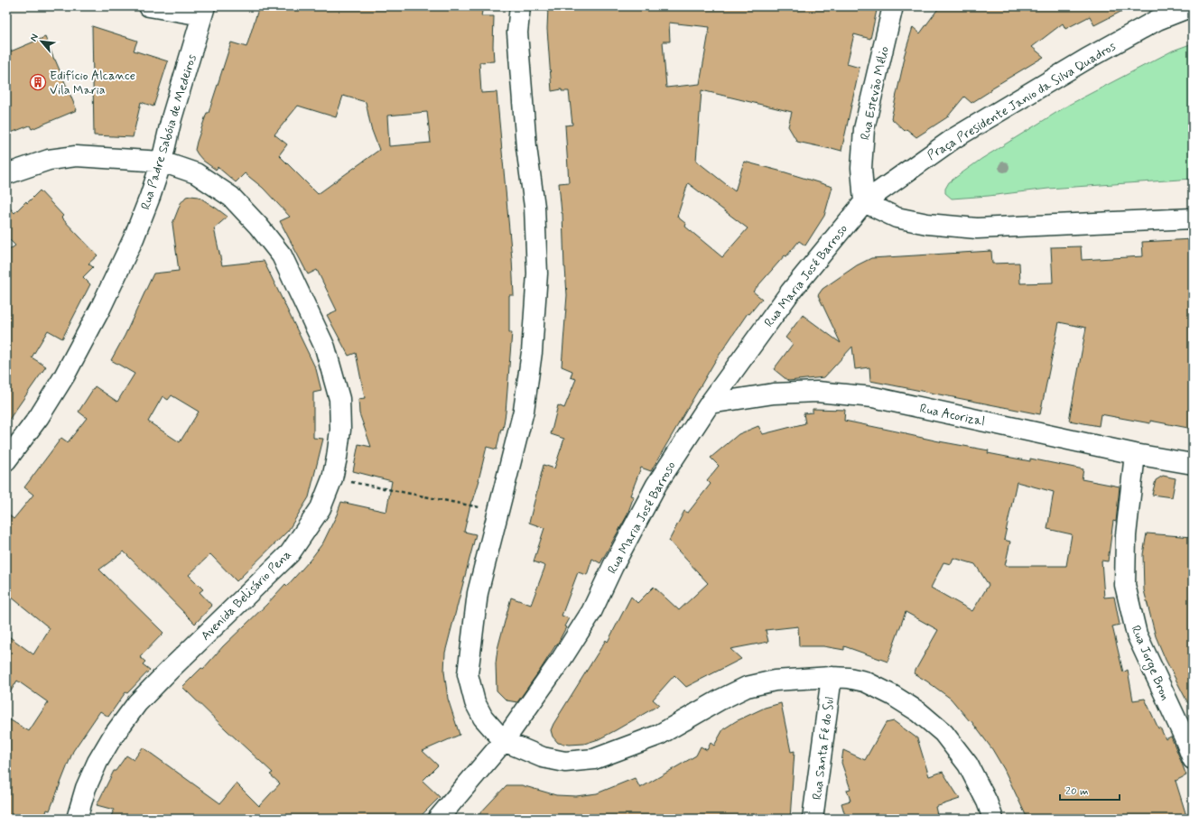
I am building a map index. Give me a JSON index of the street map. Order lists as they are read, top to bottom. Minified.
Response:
{"streets":{"street":["Rua Estevão Mélio","Praça Presidente Janio da Silva Quadros","Rua Padre Sabóia de Medeiros","Rua Maria José Barroso","Rua Acorizal","Avenida Belisário Pena","Rua Jorge Bron","Rua Santa Fé do Sul"]},"crossings":[["Rua Estevão Mélio","Praça Presidente Janio da Silva Quadros"],["Rua Estevão Mélio","Rua Maria José Barroso"],["Praça Presidente Janio da Silva Quadros","Rua Maria José Barroso"],["Rua Padre Sabóia de Medeiros","Avenida Belisário Pena"],["Rua Maria José Barroso","Rua Acorizal"],["Rua Acorizal","Rua Jorge Bron"]],"places":{"building":["Edifício Alcance Vila Maria"]},"scale_bar":"20 m","north":"top left"}
